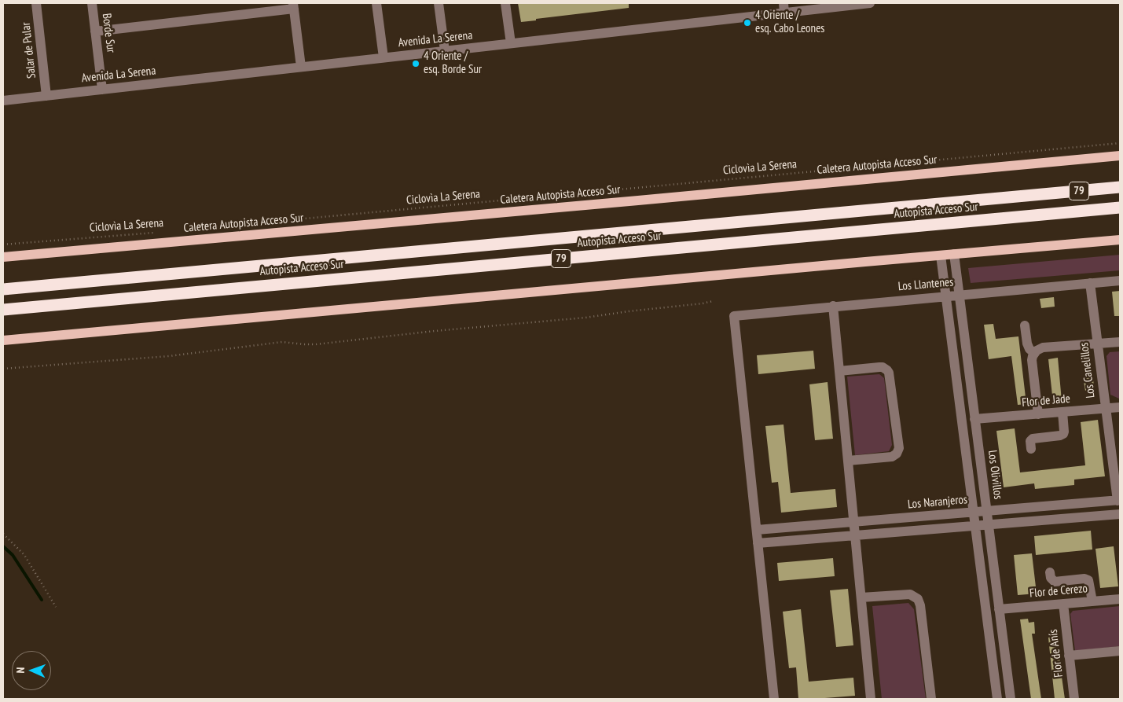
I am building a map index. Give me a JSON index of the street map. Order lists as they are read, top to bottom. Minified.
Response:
{"streets":{"highway":["79","Autopista Acceso Sur"],"main road":["Caletera Autopista Acceso Sur"],"street":["Borde Sur","Avenida La Serena","Salar de Pular","Los Llantenes","Los Canelillos","Flor de Jade","Los Olivillos","Los Naranjeros","Flor de Cerezo","Flor de Anís"],"path":["Ciclovìa La Serena"]},"crossings":[["Borde Sur","Avenida La Serena"],["Avenida La Serena","Salar de Pular"],["Los Llantenes","Los Canelillos"],["Los Llantenes","Los Olivillos"],["Los Llantenes","Los Naranjeros"],["Los Canelillos","Flor de Jade"],["Los Canelillos","Los Naranjeros"],["Flor de Jade","Los Olivillos"],["Los Olivillos","Los Naranjeros"],["Los Olivillos","Flor de Cerezo"],["Flor de Cerezo","Flor de Anís"]],"places":["4 Oriente / esq. Cabo Leones","4 Oriente / esq. Borde Sur"],"north":"left"}
